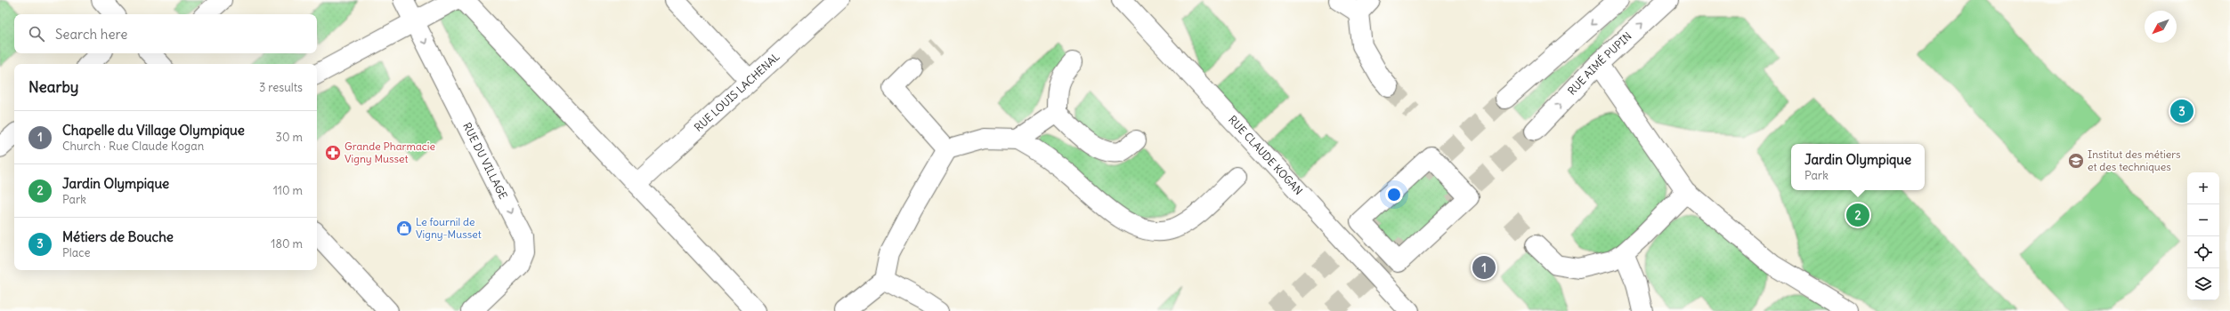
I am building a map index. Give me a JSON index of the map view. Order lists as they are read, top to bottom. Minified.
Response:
{"streets":{"street":["RUE AIMÉ PUPIN","RUE LOUIS LACHENAL","RUE CLAUDE KOGAN","RUE DU VILLAGE"]},"one_way":["RUE DU VILLAGE"],"places":{"pharmacy":["Grande Pharmacie Vigny Musset"],"school or university":["Institut des métiers et des techniques"],"shop":["Le fournil de Vigny-Musset"]},"north":"bottom left","page":{"search":"Search here","heading":["Nearby","3 results"],"pins":["3","2","1"],"list":[{"mark":"1","name":"Chapelle du Village Olympique","note":"Church · Rue Claude Kogan","value":"30 m"},{"mark":"2","name":"Jardin Olympique","note":"Park","value":"110 m"},{"mark":"3","name":"Métiers de Bouche","note":"Place","value":"180 m"}],"popup":["Jardin Olympique","Park"],"map_buttons":["+","−"]}}
